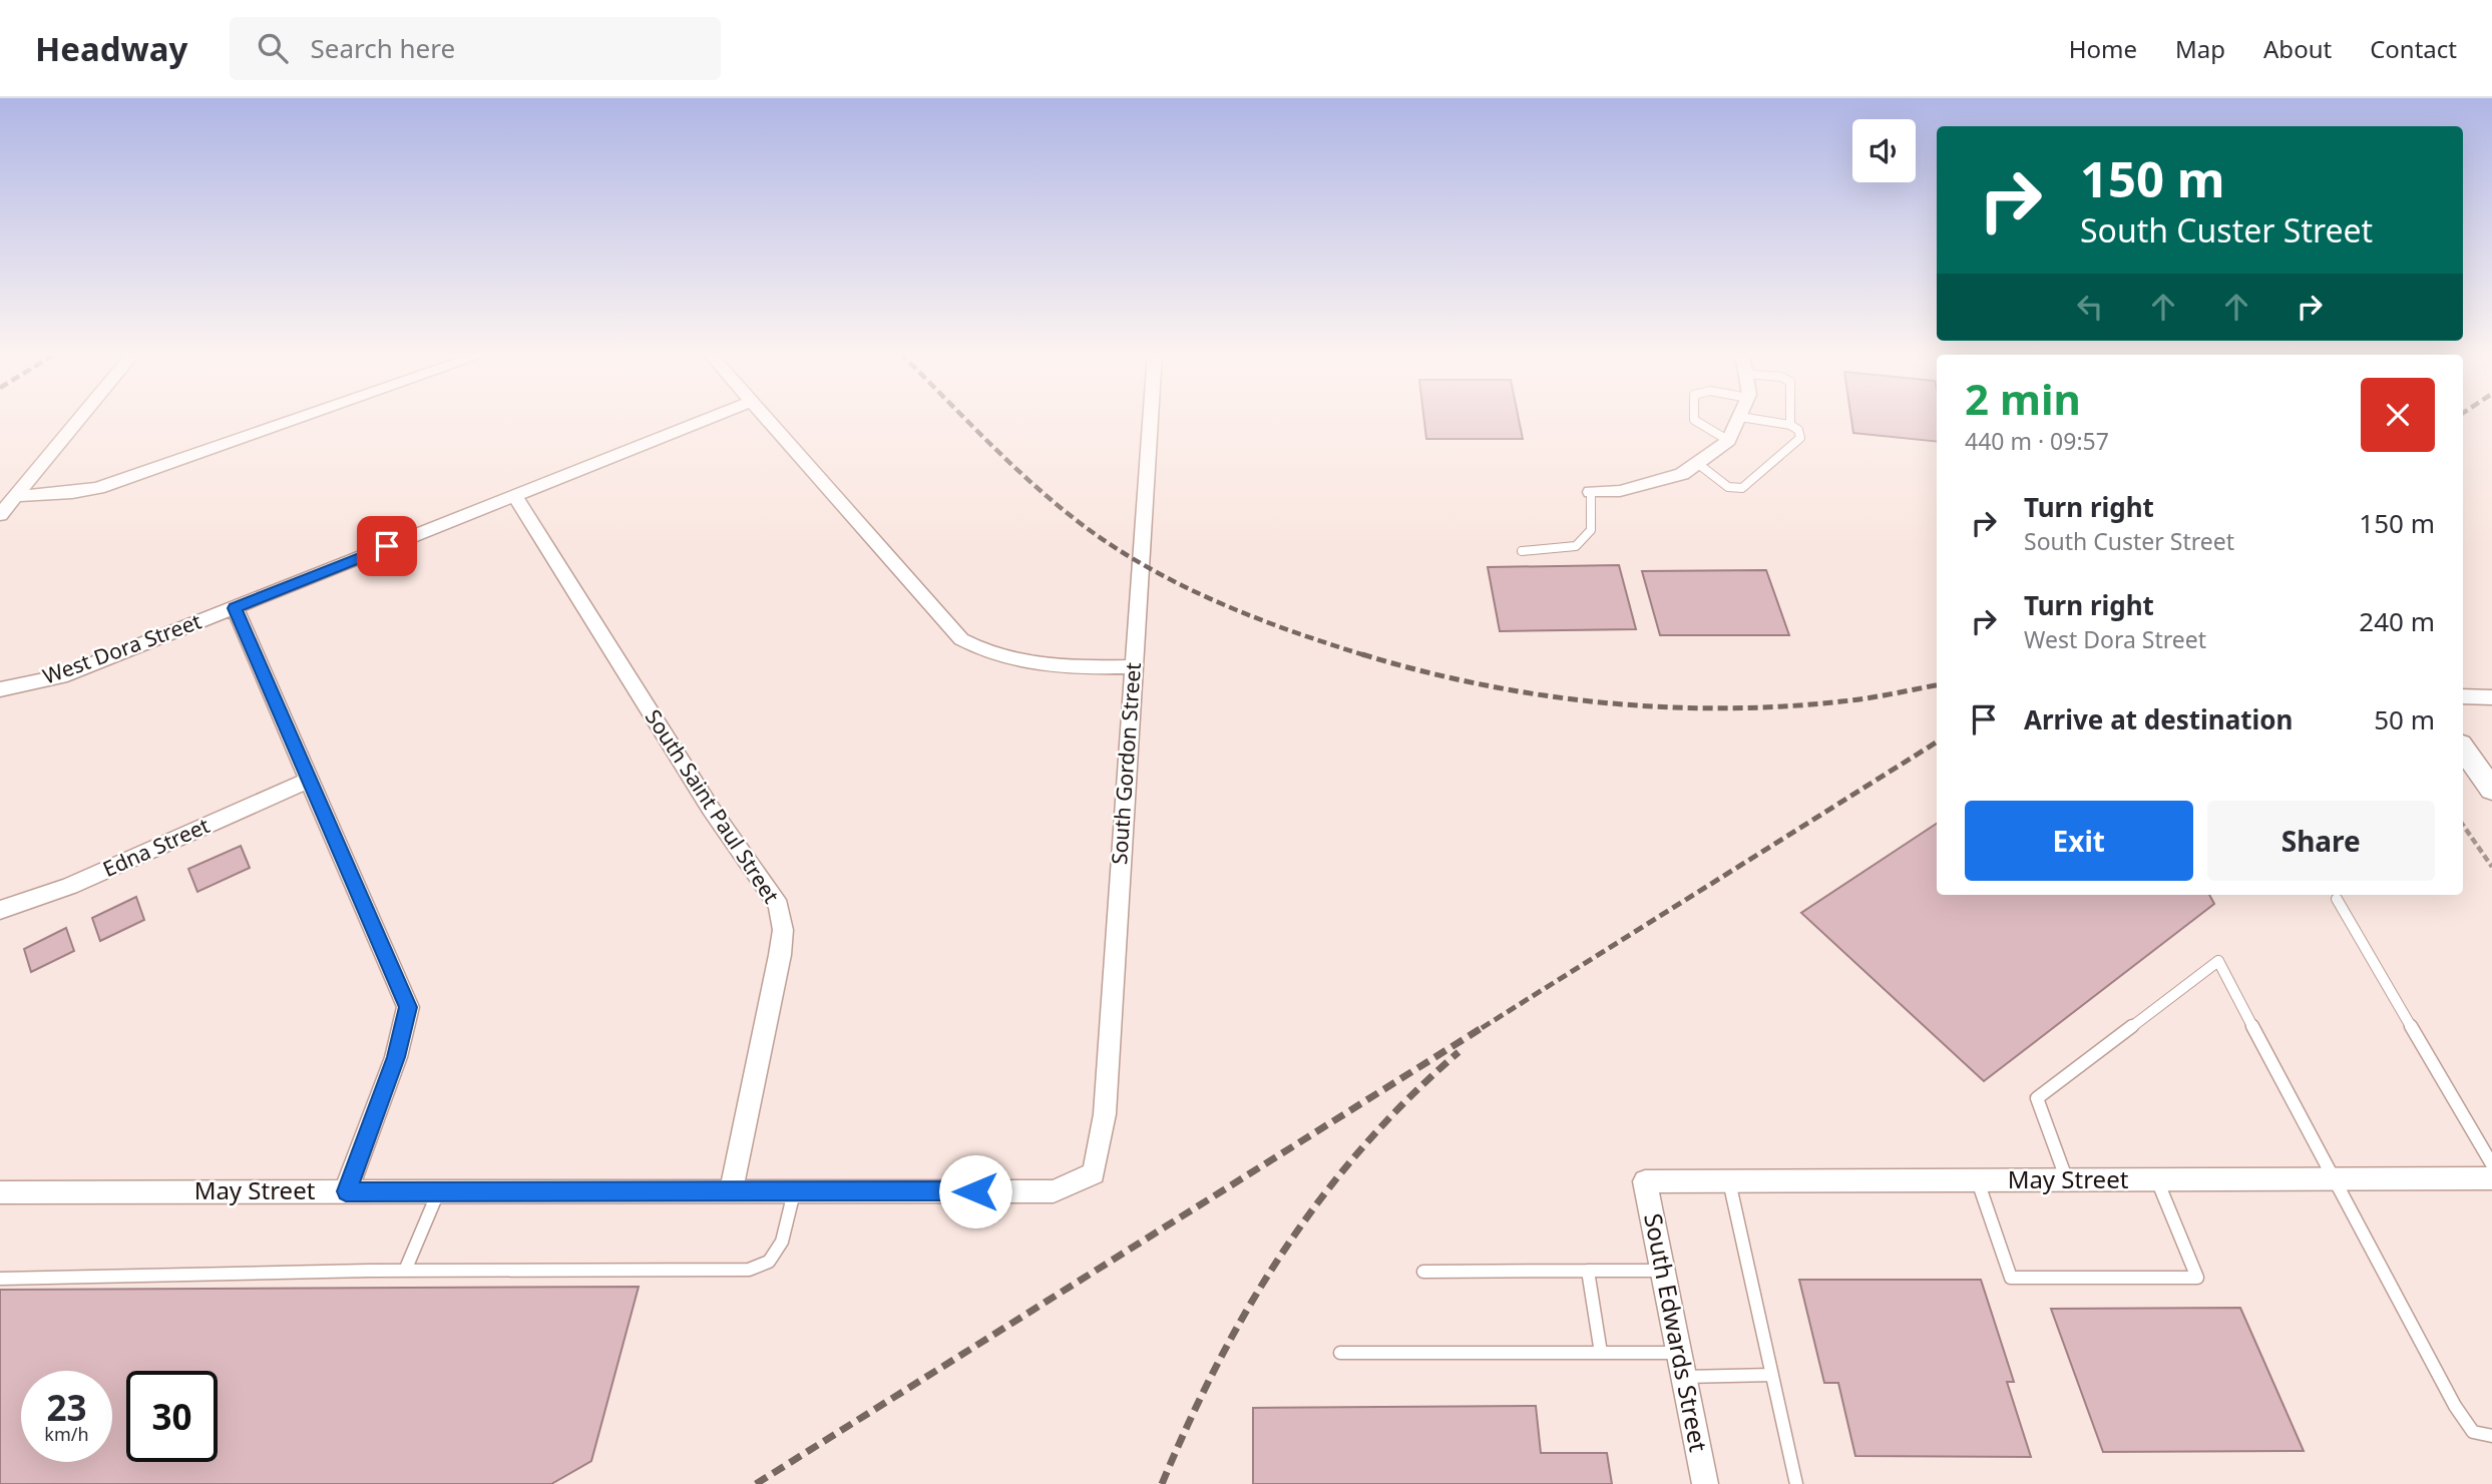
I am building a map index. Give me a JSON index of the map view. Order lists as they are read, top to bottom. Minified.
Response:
{"streets":{"street":["West Dora Street","South Gordon Street","South Saint Paul Street","Edna Street","May Street","South Edwards Street"]},"crossings":[["West Dora Street","South Saint Paul Street"],["South Gordon Street","May Street"],["South Saint Paul Street","May Street"],["May Street","South Edwards Street"]],"page":{"header":"Headway","search":"Search here","nav":["Home","Map","About","Contact"],"turn":["150 m","South Custer Street"],"heading":["2 min","440 m · 09:57"],"list":[{"name":"Turn right","note":"South Custer Street","value":"150 m"},{"name":"Turn right","note":"West Dora Street","value":"240 m"},{"name":"Arrive at destination","value":"50 m"}],"buttons":["Exit","Share"],"speed":"23 km/h","limit":"30"}}
